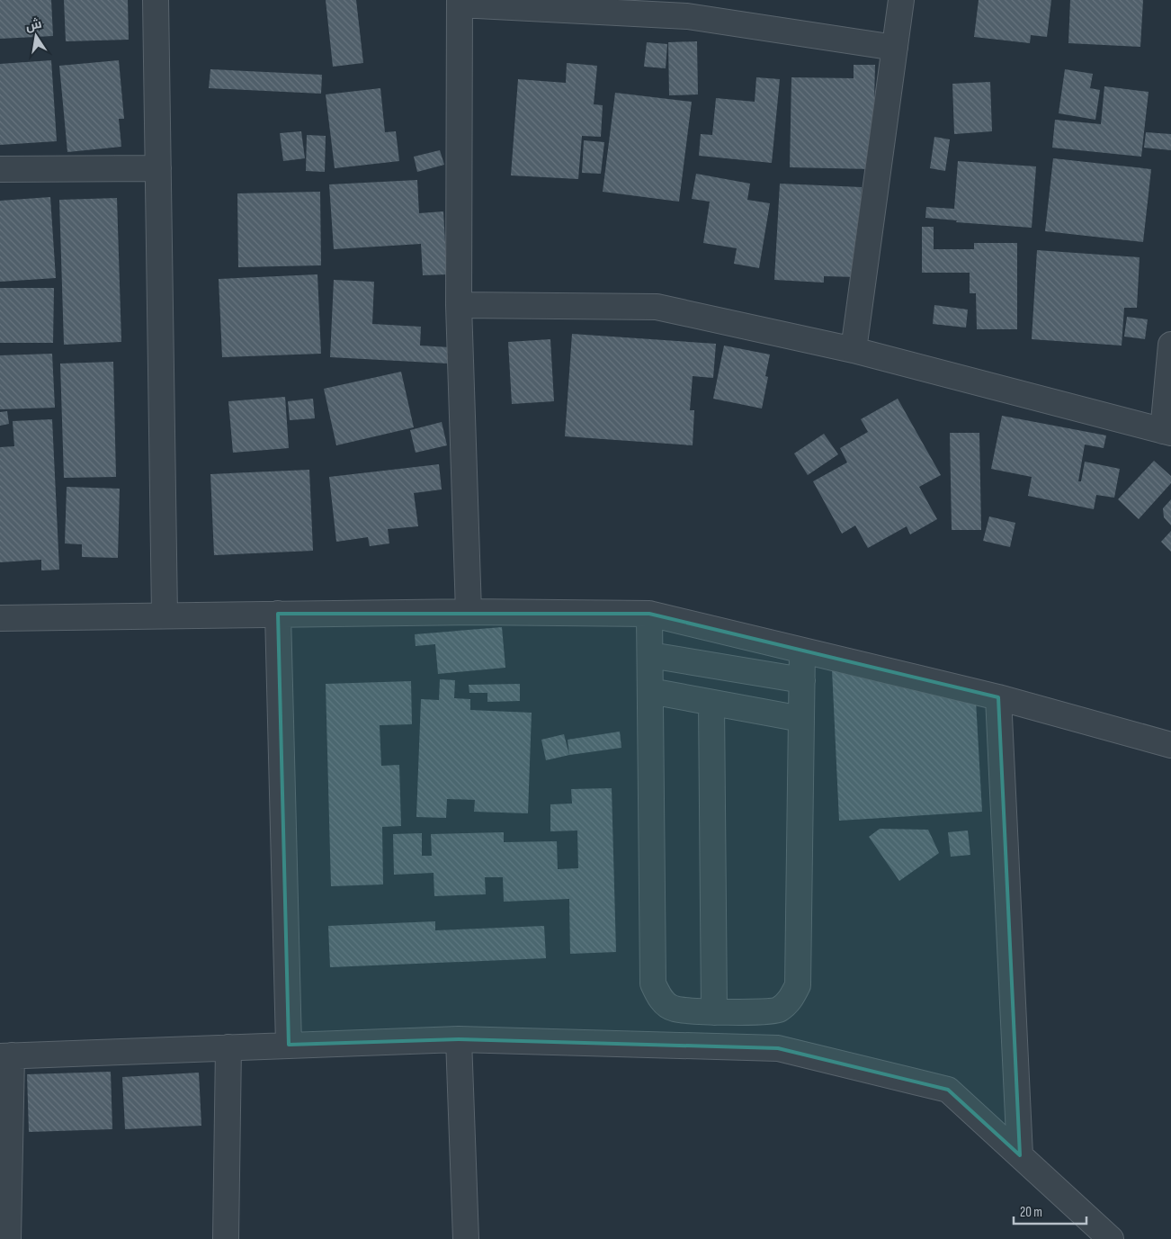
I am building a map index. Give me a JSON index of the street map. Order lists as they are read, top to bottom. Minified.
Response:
{"scale_bar":"20 m","north":"top"}
